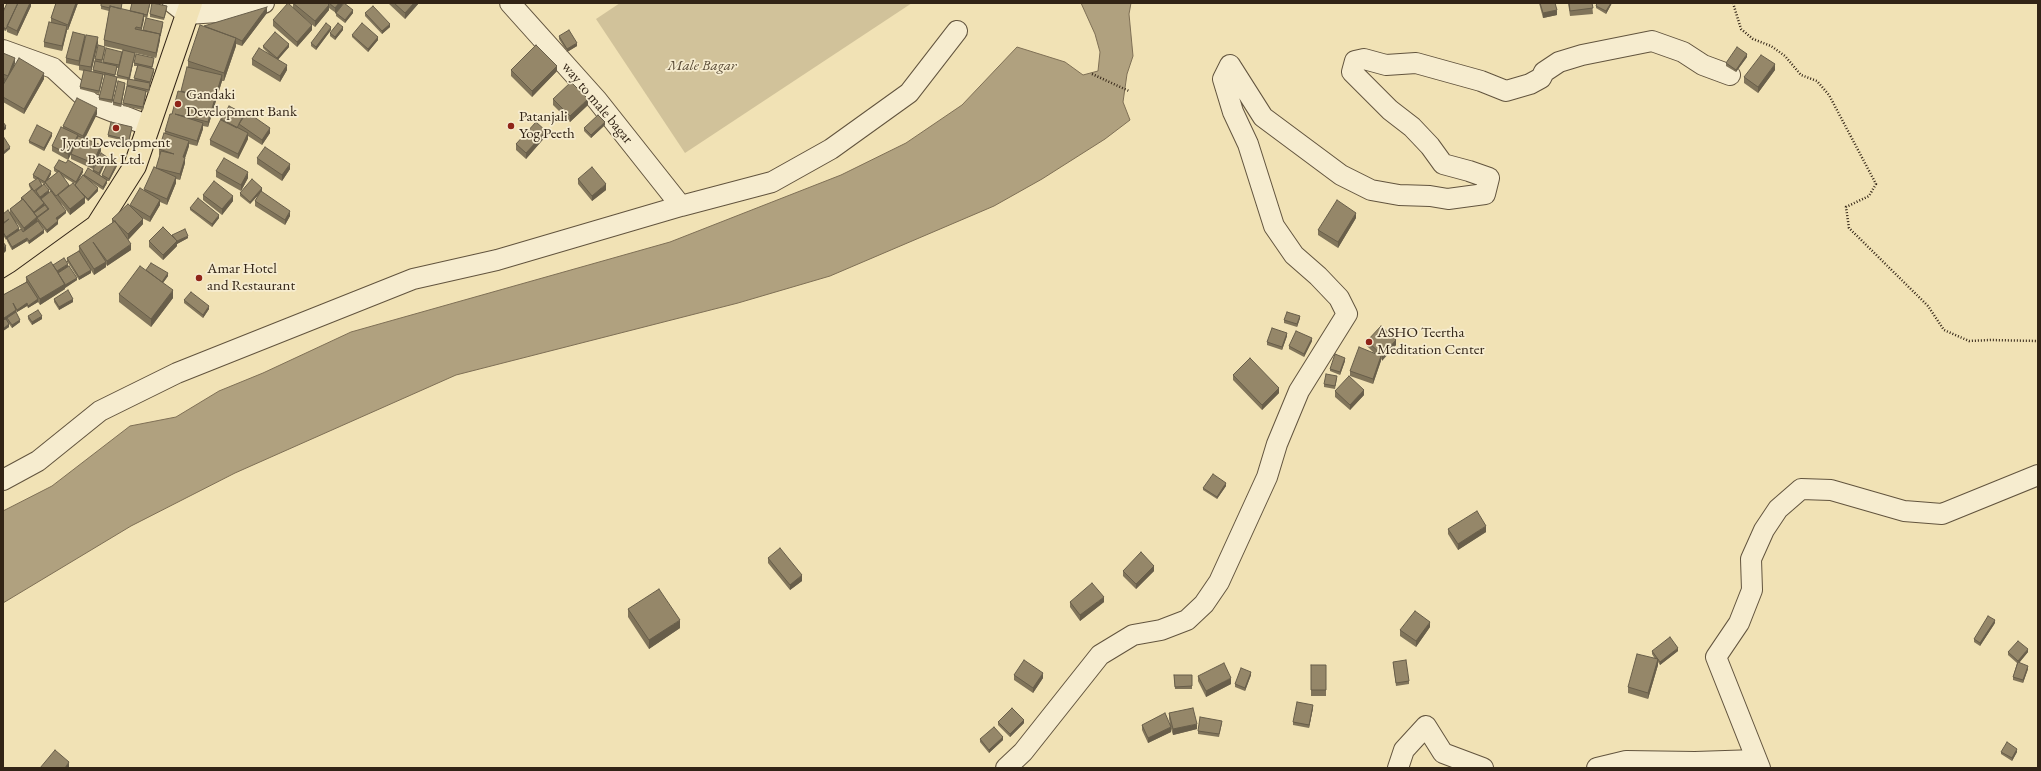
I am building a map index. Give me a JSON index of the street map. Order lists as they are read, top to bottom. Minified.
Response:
{"streets":{"street":["way to male bagar"]},"parks":["Male Bagar"],"places":["Gandaki Development Bank","Patanjali Yog Peeth","Jyoti Development Bank Ltd.","Amar Hotel and Restaurant","ASHO Teertha Meditation Center"]}
